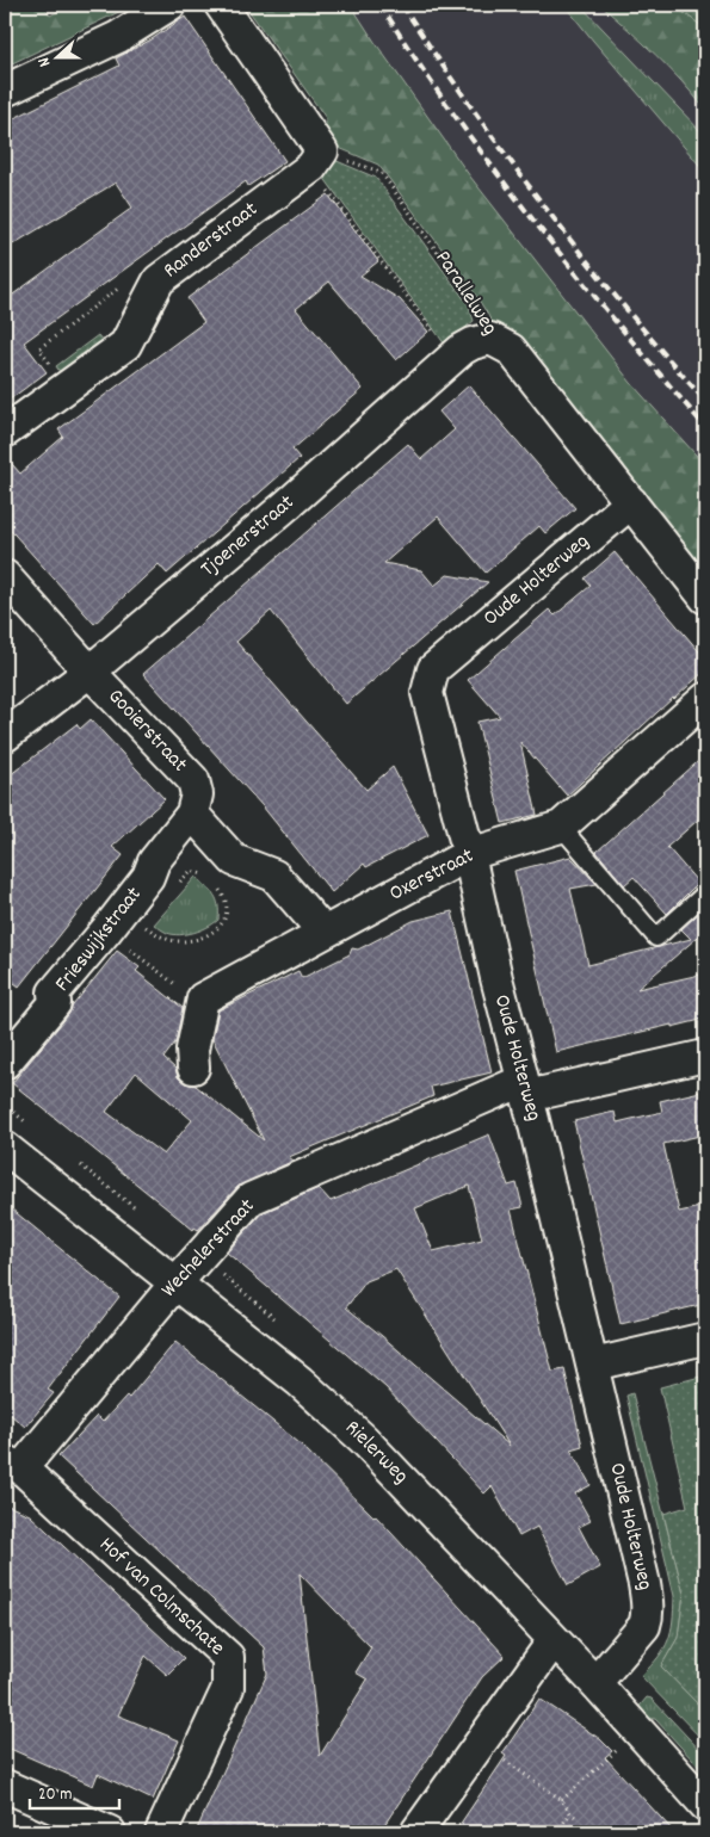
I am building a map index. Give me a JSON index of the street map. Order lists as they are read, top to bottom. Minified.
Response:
{"streets":{"street":["Randerstraat","Parallelweg","Tjoenerstraat","Oude Holterweg","Gooierstraat","Oxerstraat","Frieswijkstraat","Wechelerstraat","Rielerweg","Hof van Colmschate"]},"crossings":[["Randerstraat","Parallelweg"],["Parallelweg","Tjoenerstraat"],["Parallelweg","Oude Holterweg"],["Tjoenerstraat","Gooierstraat"],["Oude Holterweg","Oxerstraat"],["Oude Holterweg","Wechelerstraat"],["Oude Holterweg","Rielerweg"],["Gooierstraat","Frieswijkstraat"],["Wechelerstraat","Rielerweg"],["Wechelerstraat","Hof van Colmschate"]],"scale_bar":"20 m","north":"left"}
